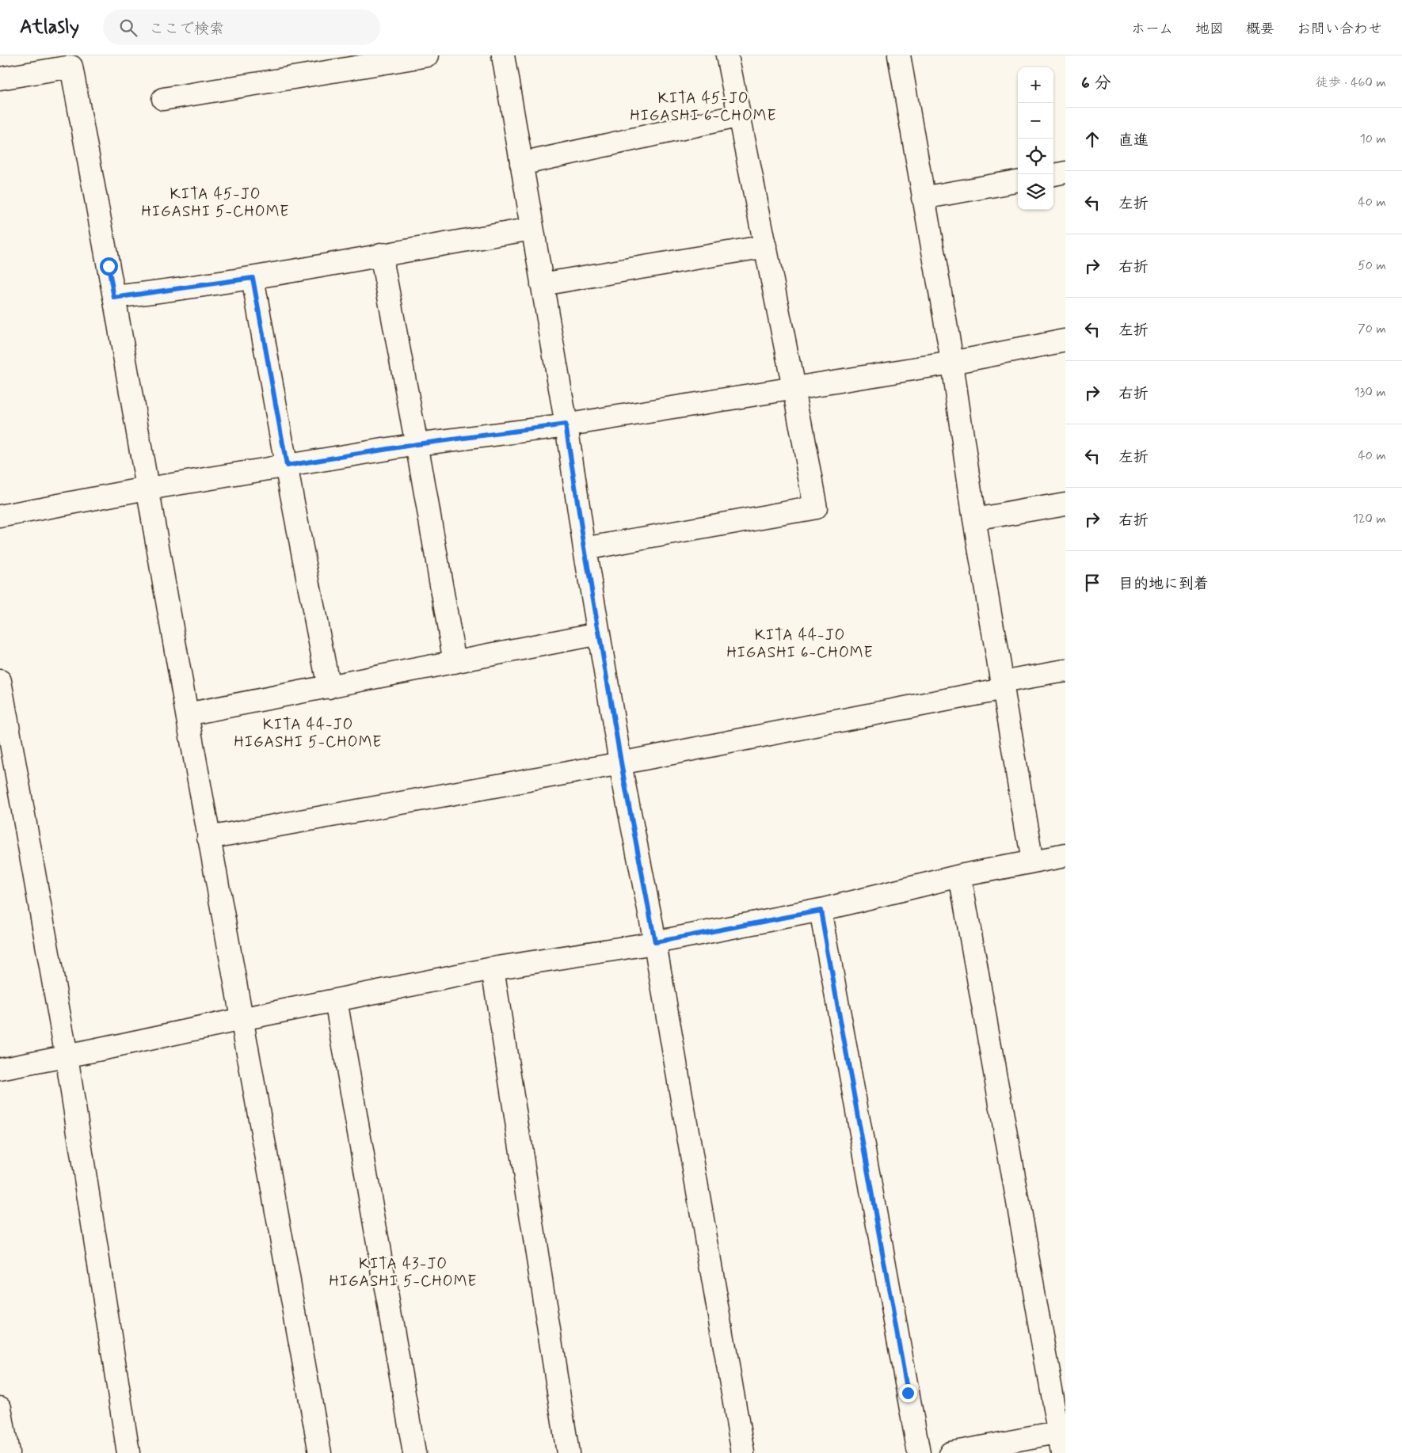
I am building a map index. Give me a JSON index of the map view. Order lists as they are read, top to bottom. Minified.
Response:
{"districts":["KITA 45-JO HIGASHI 6-CHOME","KITA 45-JO HIGASHI 5-CHOME","KITA 44-JO HIGASHI 6-CHOME","KITA 44-JO HIGASHI 5-CHOME","KITA 43-JO HIGASHI 5-CHOME"],"page":{"header":"Atlasly","search":"ここで検索","nav":["ホーム","地図","概要","お問い合わせ"],"heading":["6 分","徒歩 · 460 m"],"map_buttons":["+","−"],"list":[["直進","10 m"],["左折","40 m"],["右折","50 m"],["左折","70 m"],["右折","130 m"],["左折","40 m"],["右折","120 m"],"目的地に到着"]}}
